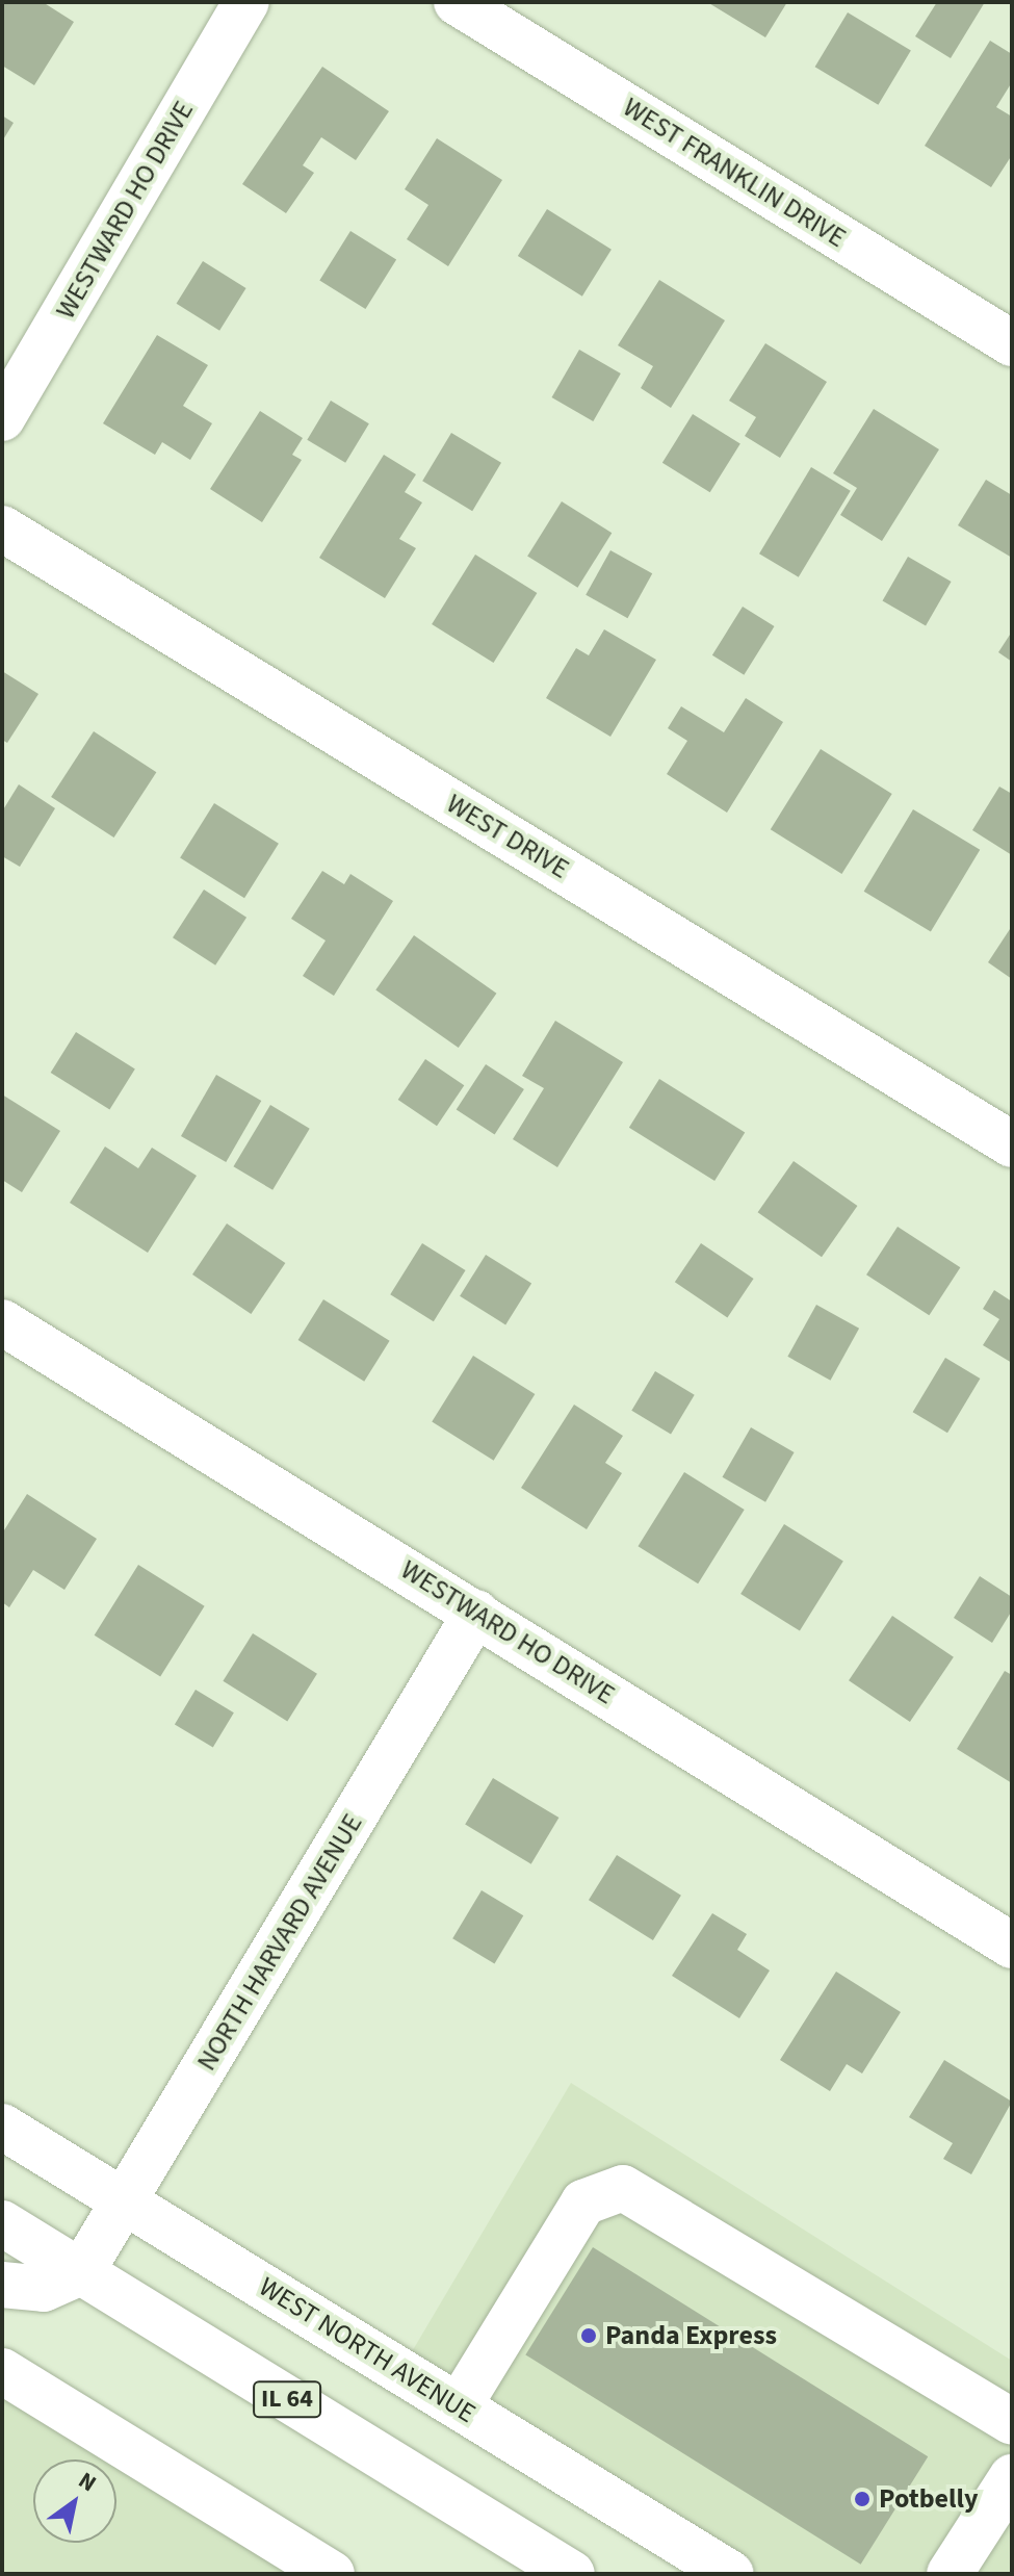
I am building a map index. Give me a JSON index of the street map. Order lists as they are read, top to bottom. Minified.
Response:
{"streets":{"street":["WEST FRANKLIN DRIVE","WESTWARD HO DRIVE","WEST DRIVE","NORTH HARVARD AVENUE","WEST NORTH AVENUE","IL 64"]},"crossings":[["WESTWARD HO DRIVE","NORTH HARVARD AVENUE"],["NORTH HARVARD AVENUE","WEST NORTH AVENUE"],["NORTH HARVARD AVENUE","IL 64"]],"places":["Panda Express","Potbelly"],"north":"top right"}
